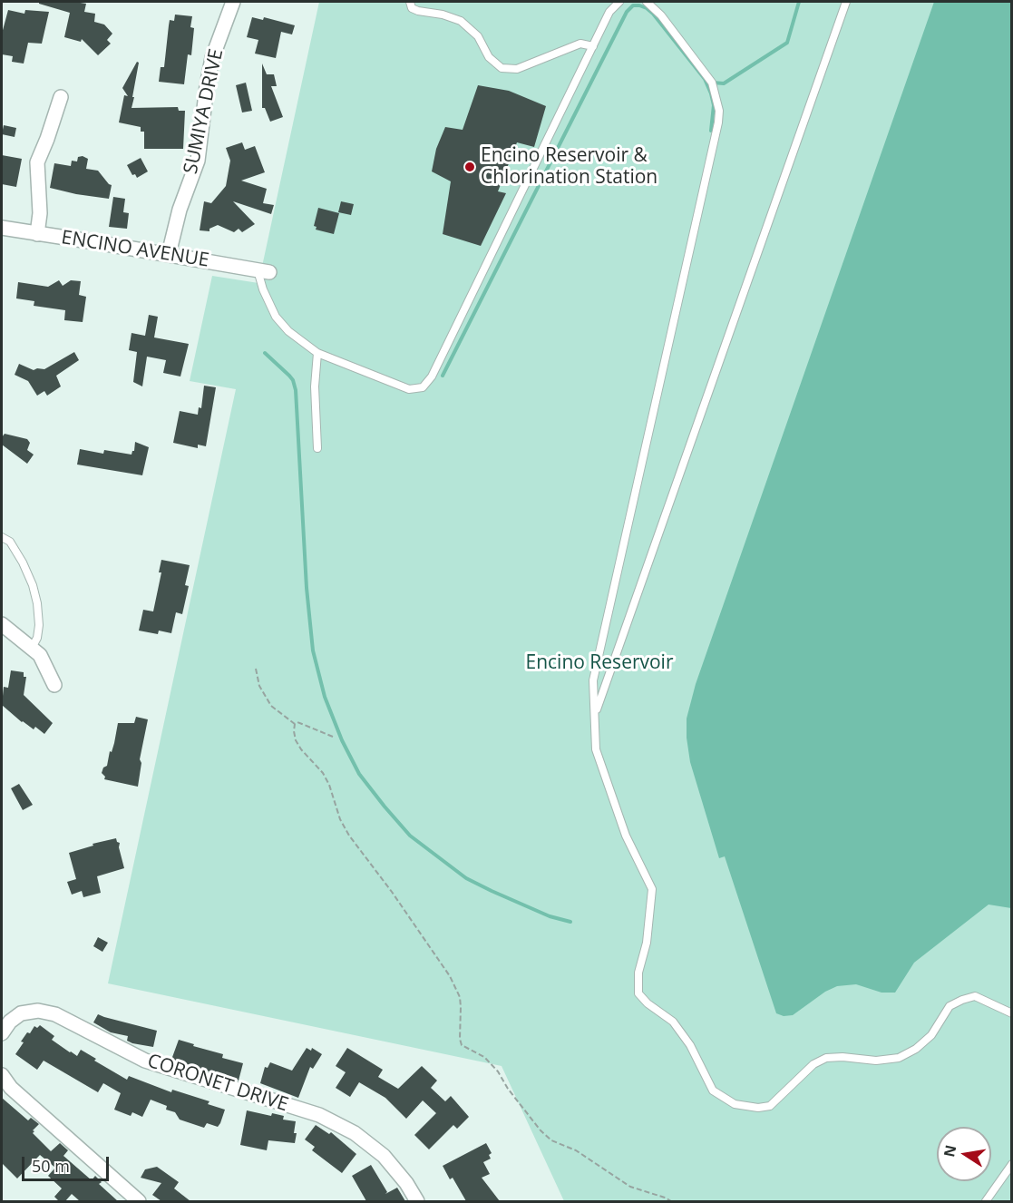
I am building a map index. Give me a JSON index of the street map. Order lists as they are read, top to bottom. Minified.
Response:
{"streets":{"street":["SUMIYA DRIVE","ENCINO AVENUE","CORONET DRIVE"]},"crossings":[["SUMIYA DRIVE","ENCINO AVENUE"]],"parks":["Encino Reservoir"],"places":["Encino Reservoir & Chlorination Station"],"scale_bar":"50 m","north":"left"}
